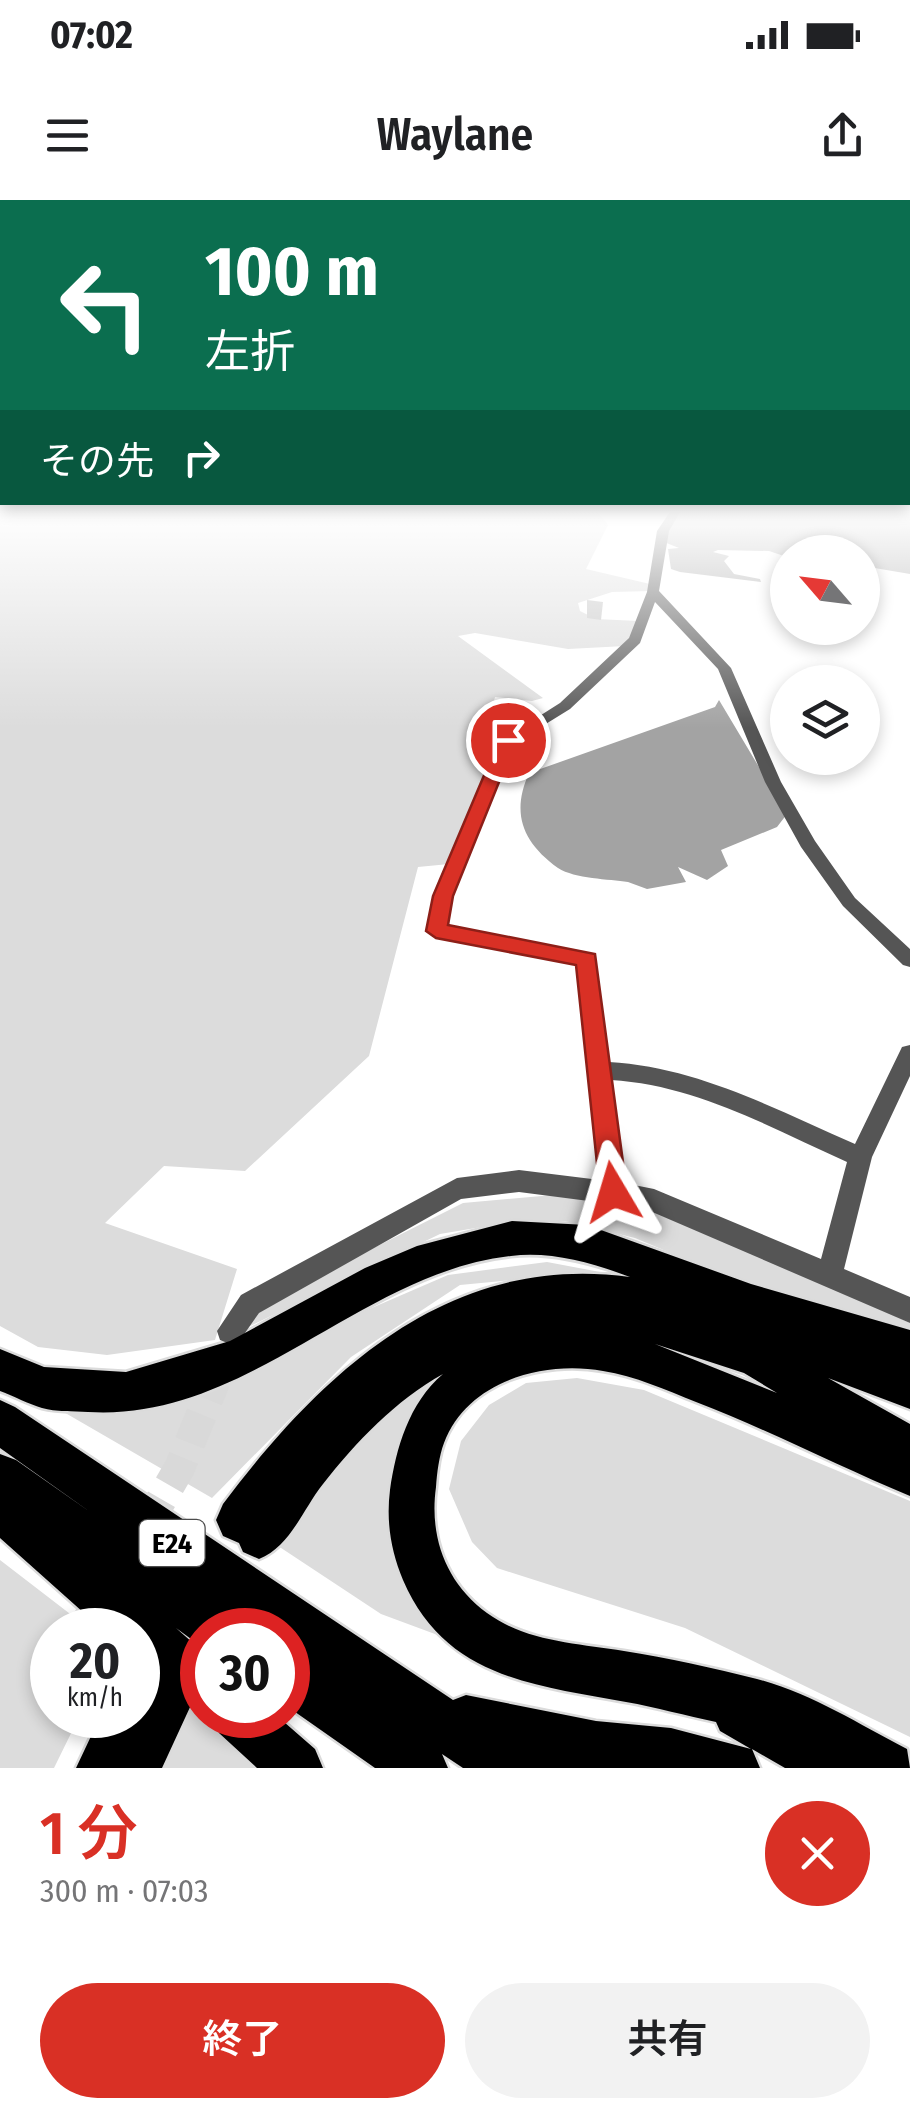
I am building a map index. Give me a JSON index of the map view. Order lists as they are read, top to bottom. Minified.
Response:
{"streets":{"highway":["E24"]},"north":"top left","page":{"status":"07:02","header":"Waylane","turn":["100 m","左折"],"then":"その先","speed":"20 km/h","limit":"30","heading":["1 分","300 m · 07:03"],"buttons":["終了","共有"]}}
